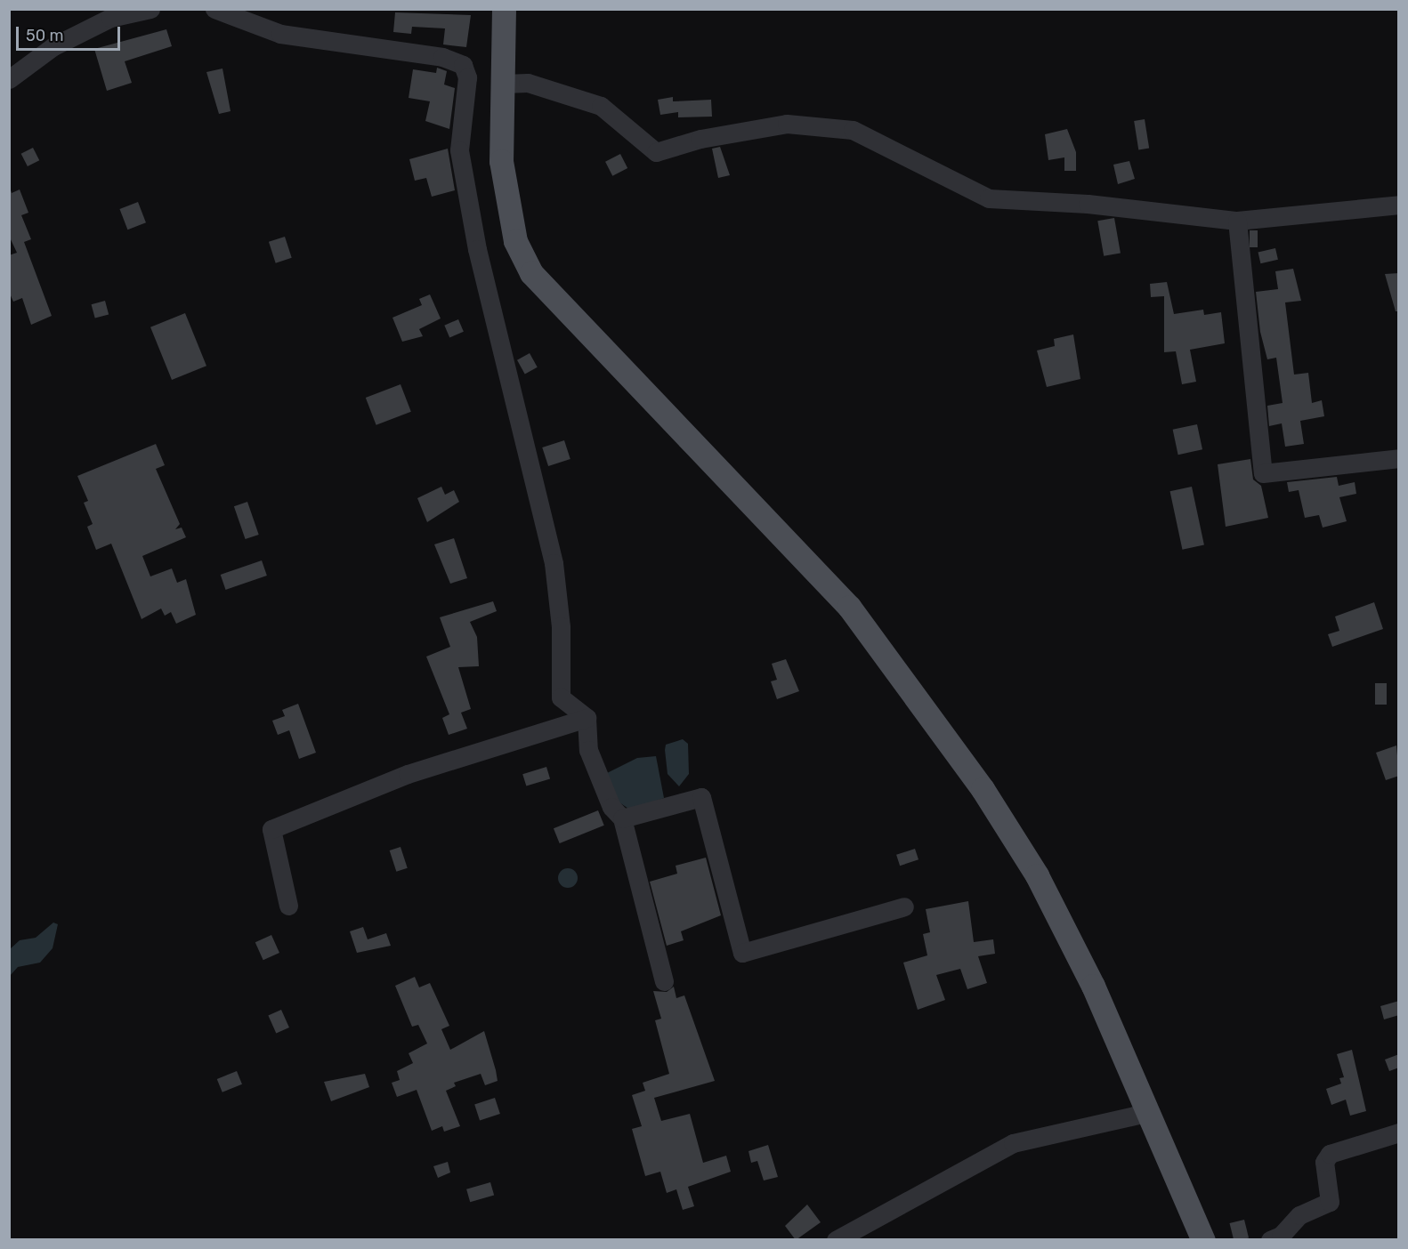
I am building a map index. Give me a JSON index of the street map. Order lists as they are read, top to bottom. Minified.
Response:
{"scale_bar":"50 m"}
